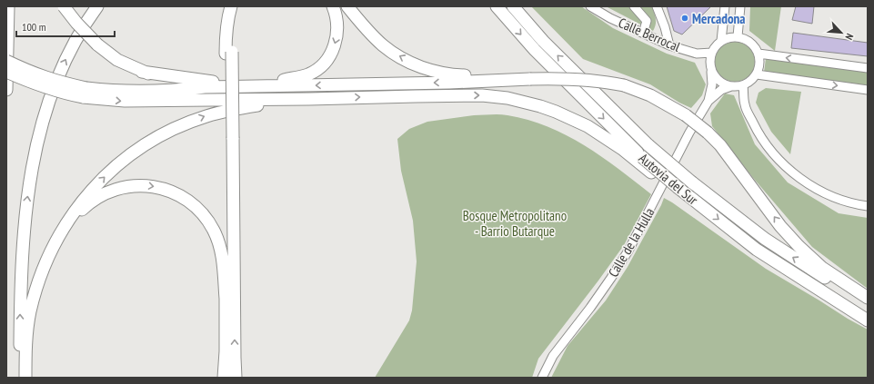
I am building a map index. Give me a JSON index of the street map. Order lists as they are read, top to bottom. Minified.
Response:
{"streets":{"highway":["Autovía del Sur"],"street":["Calle Berrocal","Calle de la Hulla"]},"parks":["Bosque Metropolitano - Barrio Butarque"],"places":["Mercadona"],"scale_bar":"100 m","north":"bottom right"}
